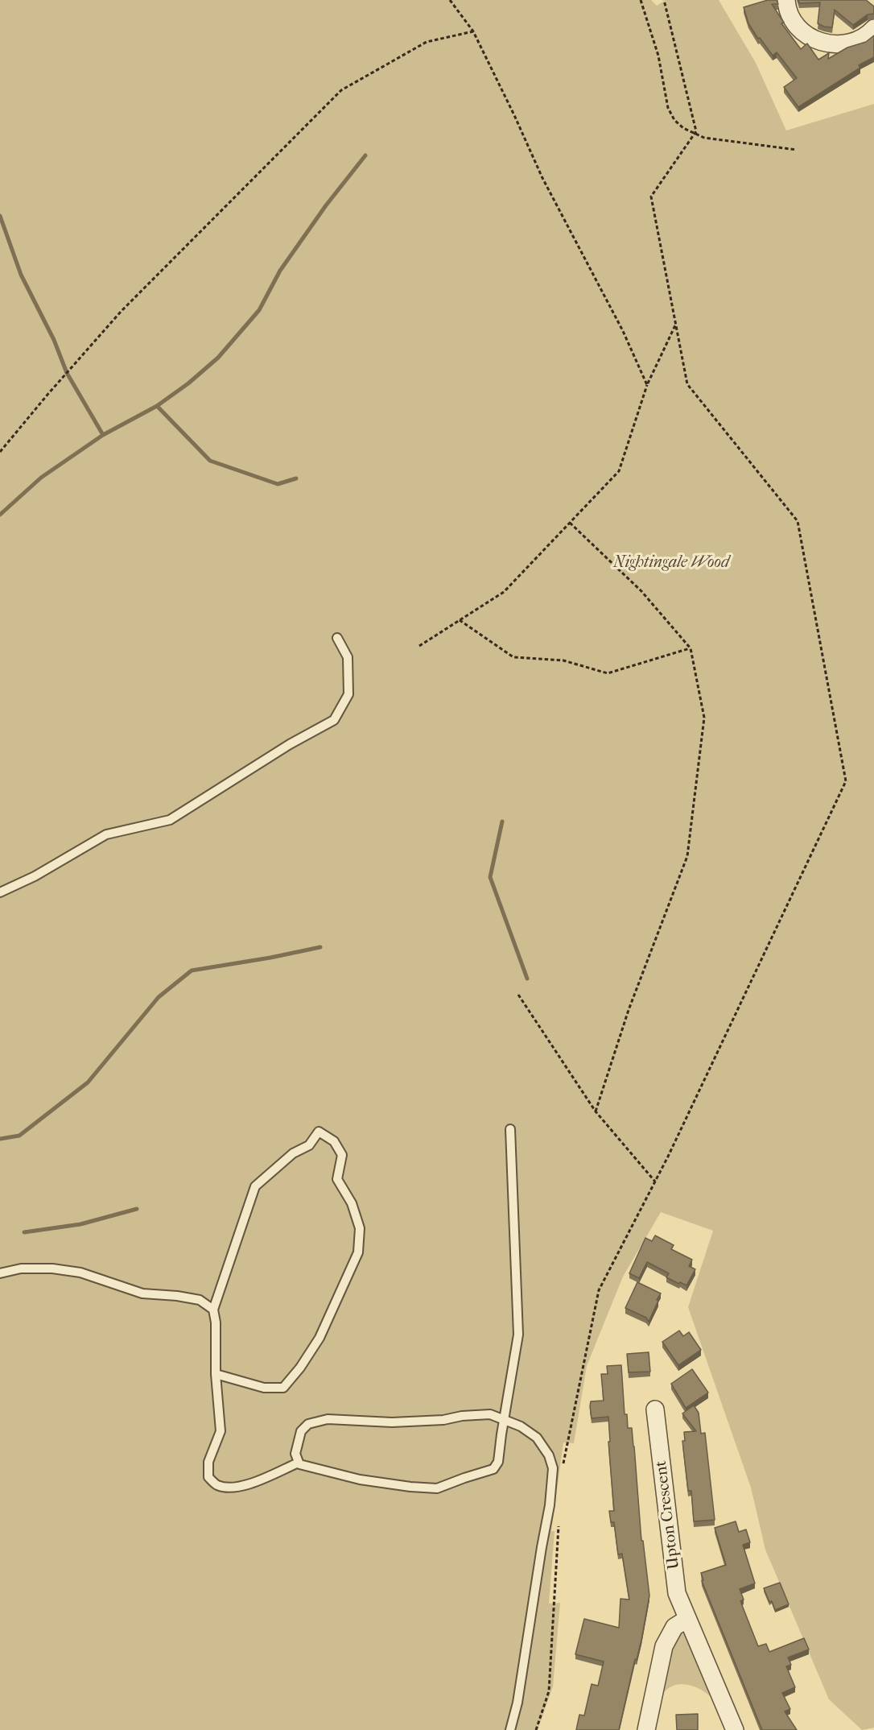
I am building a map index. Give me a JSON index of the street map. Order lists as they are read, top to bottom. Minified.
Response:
{"streets":{"street":["Upton Crescent"]},"parks":["Nightingale Wood"]}
